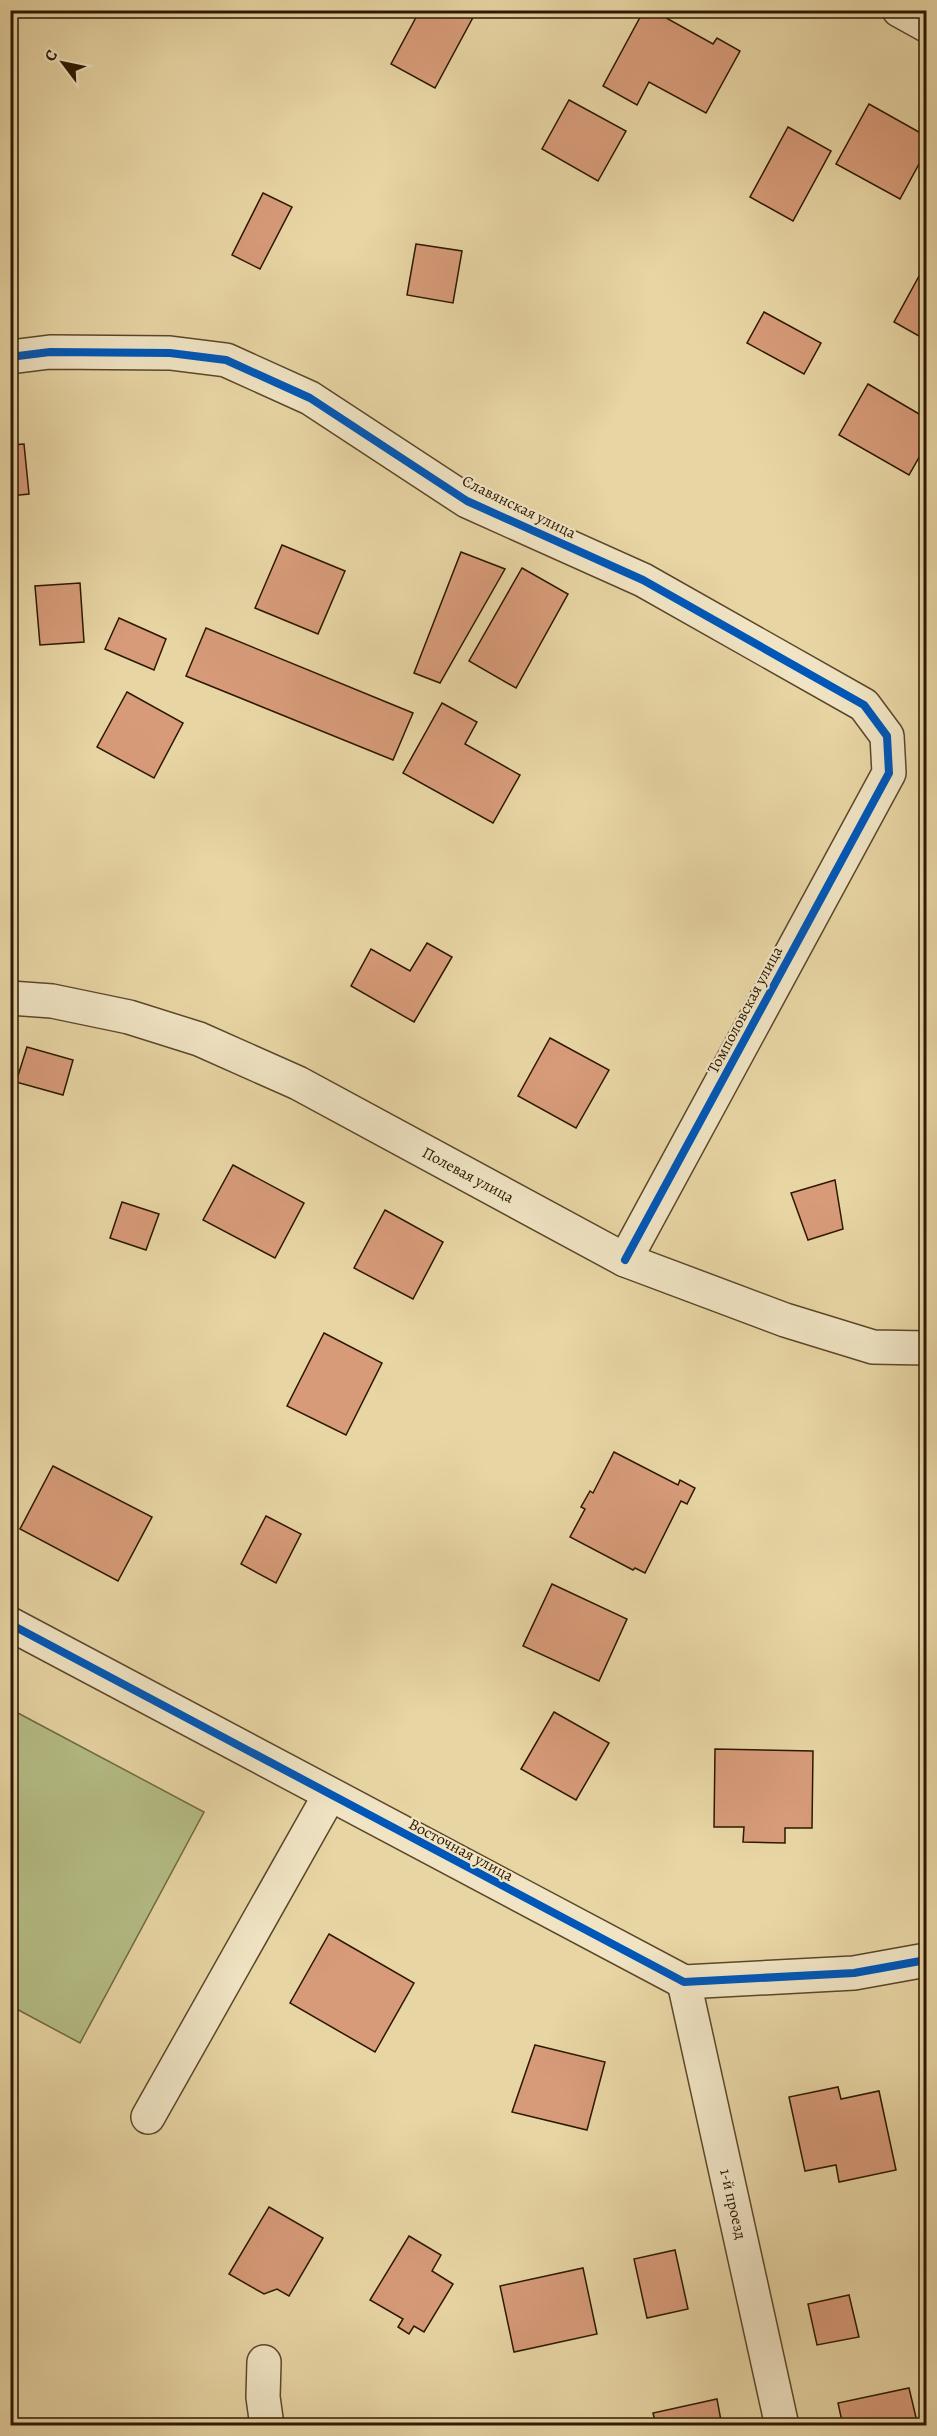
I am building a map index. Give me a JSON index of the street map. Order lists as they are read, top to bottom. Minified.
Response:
{"streets":{"street":["Славянская улица","Томполовская улица","Полевая улица","Восточная улица","1-й проезд"]},"crossings":[["Славянская улица","Томполовская улица"],["Томполовская улица","Полевая улица"],["Восточная улица","1-й проезд"]],"north":"top left"}
